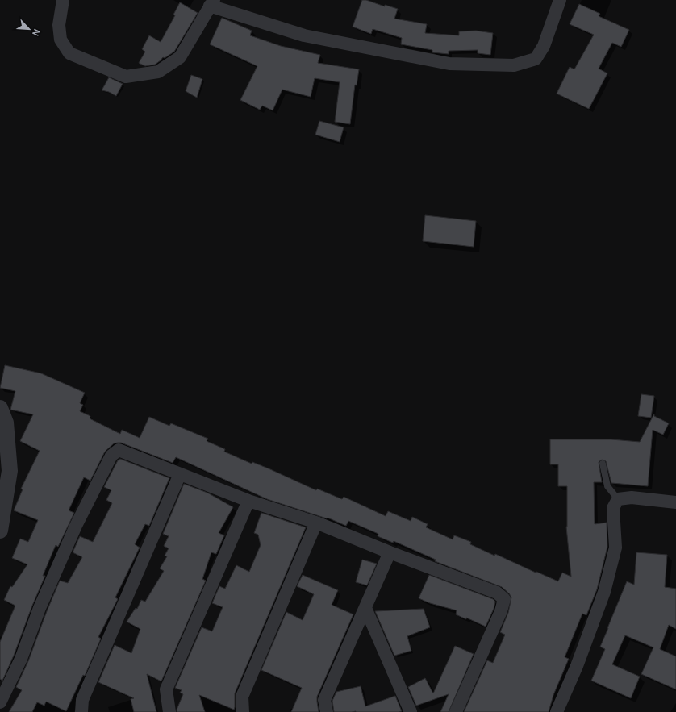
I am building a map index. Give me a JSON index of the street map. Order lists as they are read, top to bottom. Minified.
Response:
{"north":"bottom right"}
